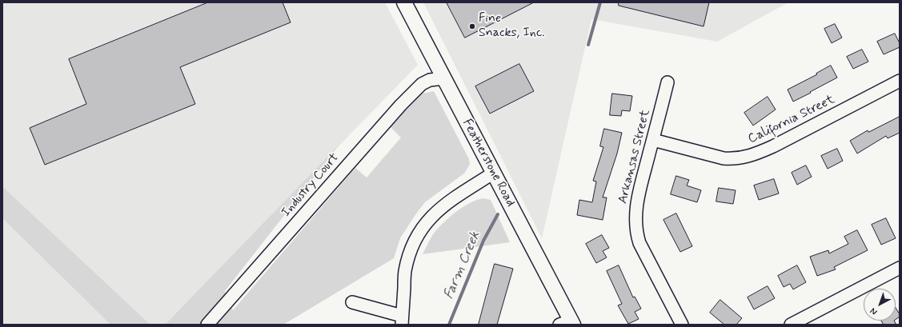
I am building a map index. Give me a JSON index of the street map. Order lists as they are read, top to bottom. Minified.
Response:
{"streets":{"street":["California Street","Arkansas Street","Featherstone Road","Industry Court"]},"crossings":[["California Street","Arkansas Street"],["Featherstone Road","Industry Court"]],"water":["Farm Creek"],"places":["Fine Snacks, Inc."],"north":"bottom left"}
